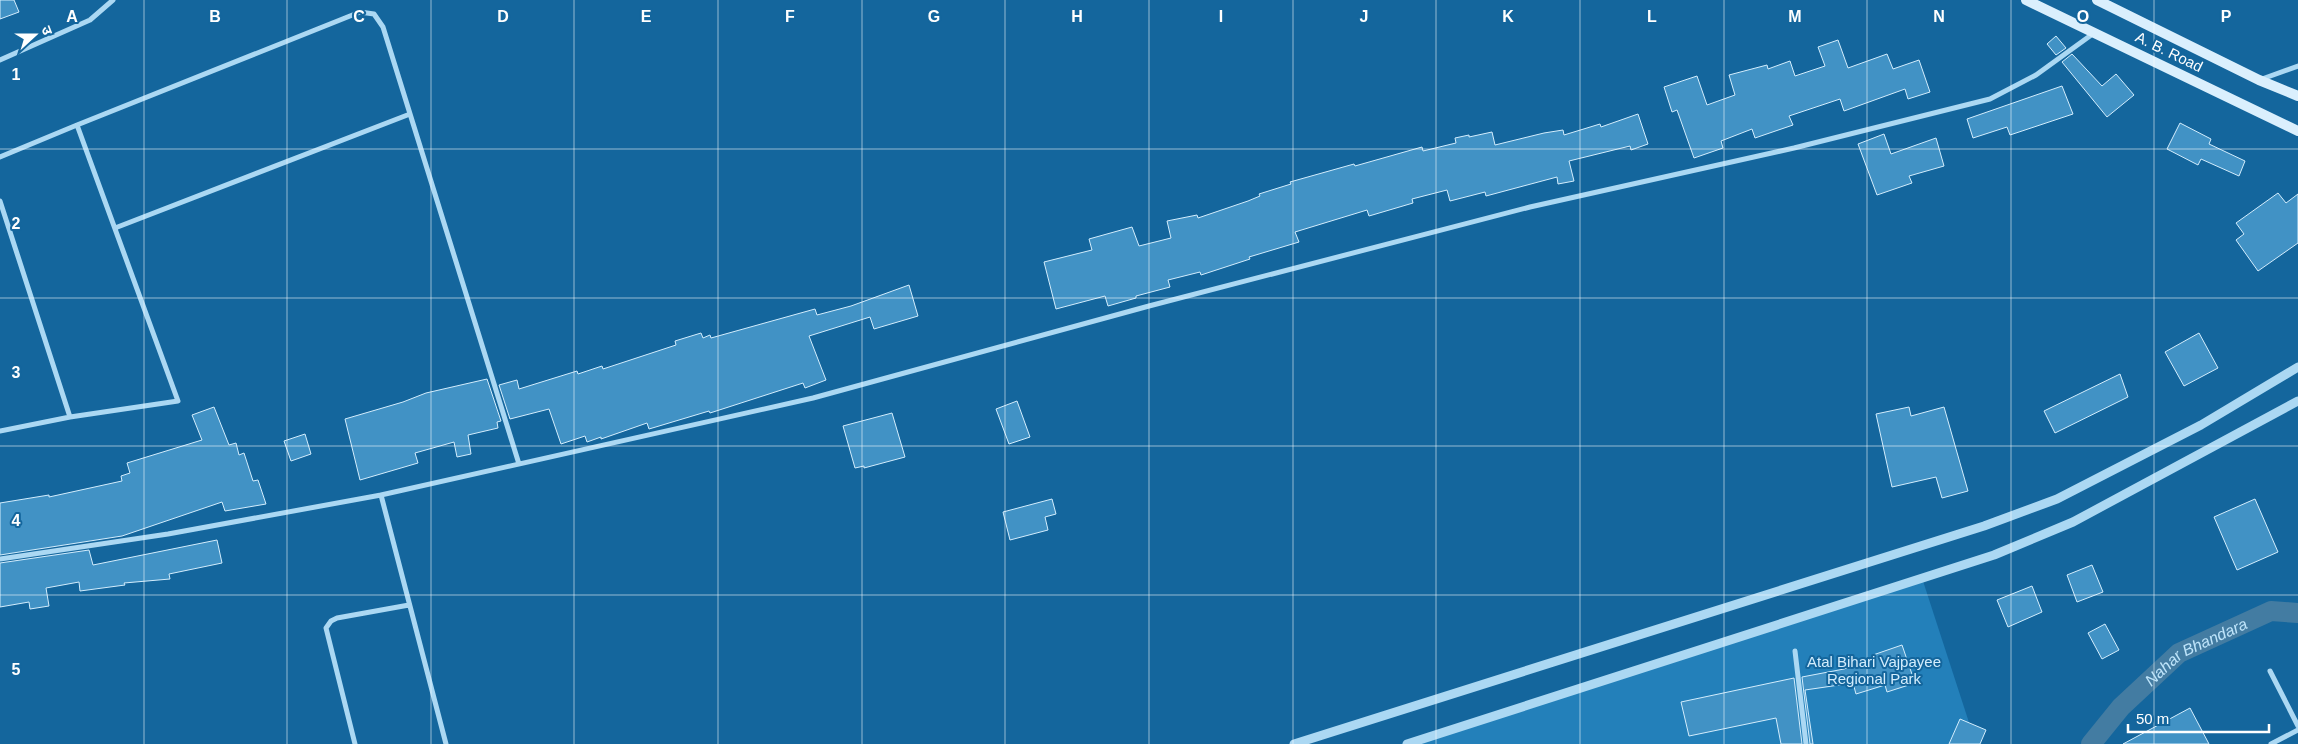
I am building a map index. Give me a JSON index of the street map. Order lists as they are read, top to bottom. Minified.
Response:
{"streets":{"main road":["A. B. Road"]},"water":["Nahar Bhandara"],"parks":["Atal Bihari Vajpayee Regional Park"],"scale_bar":"50 m","north":"right","grid":{"columns":["A","B","C","D","E","F","G","H","I","J","K","L","M","N","O","P"],"rows":["1","2","3","4","5"]}}
